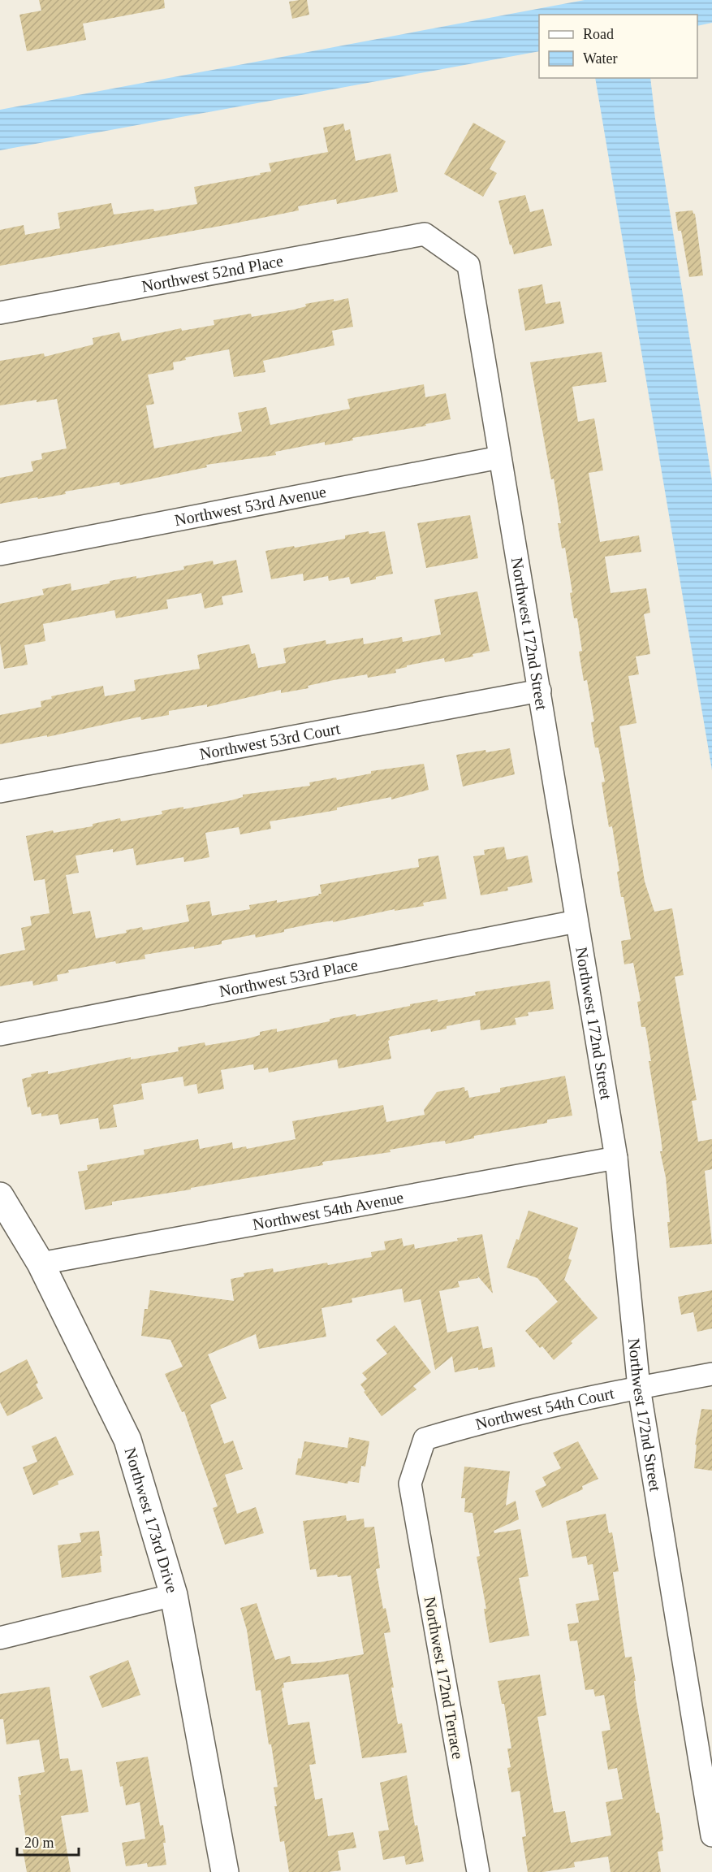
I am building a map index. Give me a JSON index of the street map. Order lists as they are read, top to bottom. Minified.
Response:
{"streets":{"street":["Northwest 52nd Place","Northwest 53rd Avenue","Northwest 172nd Street","Northwest 53rd Court","Northwest 53rd Place","Northwest 54th Avenue","Northwest 54th Court","Northwest 173rd Drive","Northwest 172nd Terrace"]},"crossings":[["Northwest 52nd Place","Northwest 172nd Street"],["Northwest 53rd Avenue","Northwest 172nd Street"],["Northwest 172nd Street","Northwest 53rd Court"],["Northwest 172nd Street","Northwest 53rd Place"],["Northwest 172nd Street","Northwest 54th Avenue"],["Northwest 172nd Street","Northwest 54th Court"],["Northwest 54th Avenue","Northwest 173rd Drive"],["Northwest 54th Court","Northwest 172nd Terrace"]],"legend":["Road","Water"],"scale_bar":"20 m"}
